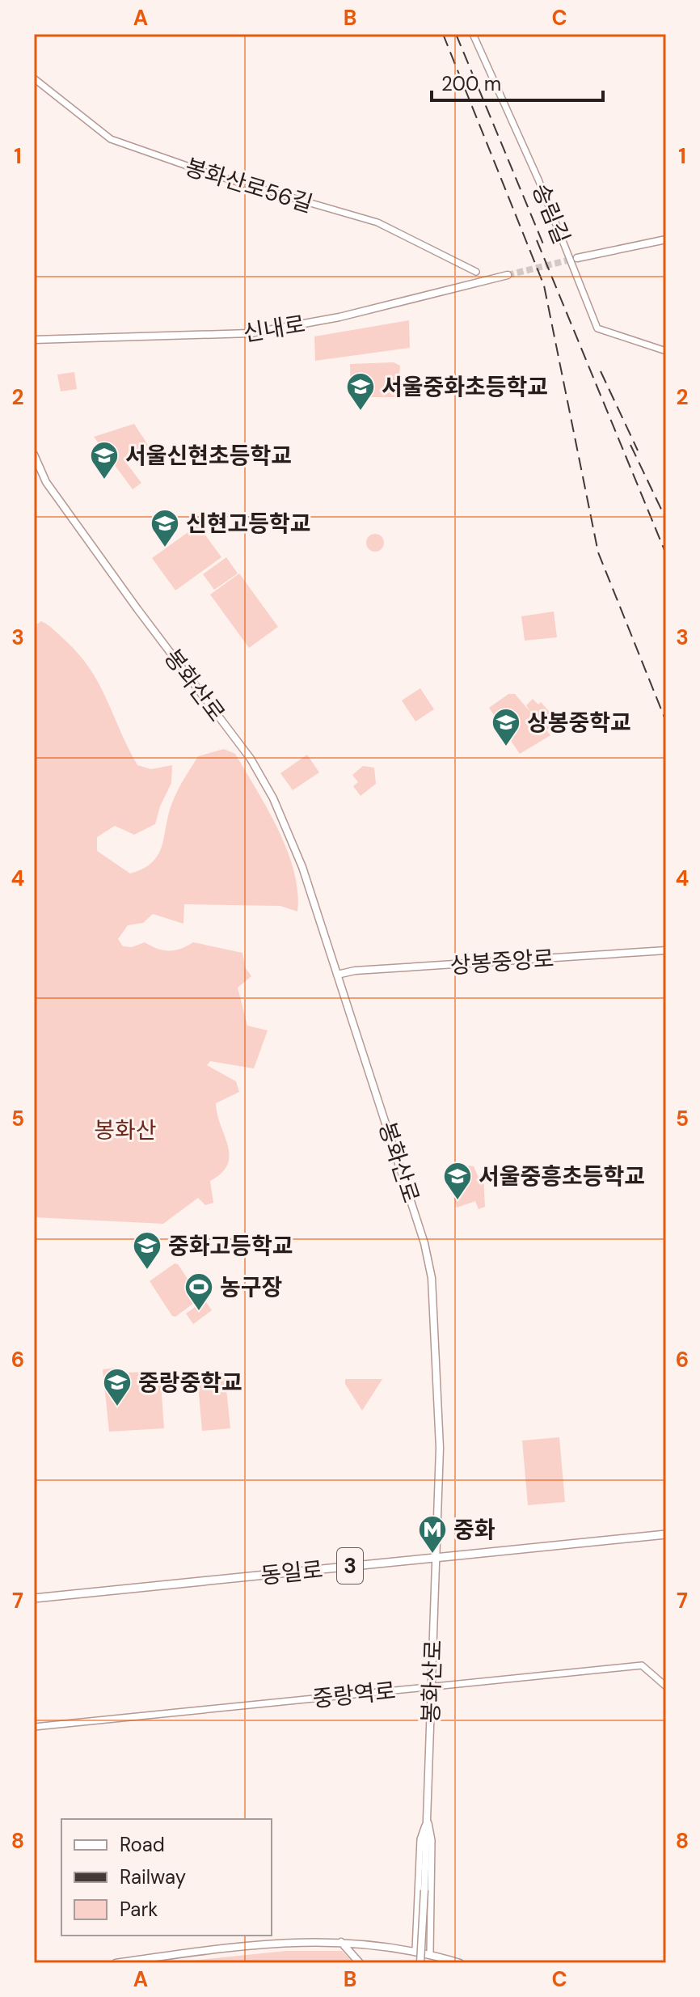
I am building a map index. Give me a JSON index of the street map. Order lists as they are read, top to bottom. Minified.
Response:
{"streets":{"main road":["신내로","봉화산로","상봉중앙로","3","동일로"],"street":["봉화산로56길","송림길","중랑역로"]},"crossings":[["봉화산로","상봉중앙로"],["봉화산로","동일로"],["봉화산로","중랑역로"]],"parks":["봉화산"],"places":{"school or university":["서울중화초등학교","서울신현초등학교","신현고등학교","상봉중학교","서울중흥초등학교","중화고등학교","중랑중학교"],"sports":["농구장"],"metro station":["중화"]},"legend":["Road","Railway","Park"],"scale_bar":"200 m","grid":{"columns":["A","B","C"],"rows":["1","2","3","4","5","6","7","8"]}}
